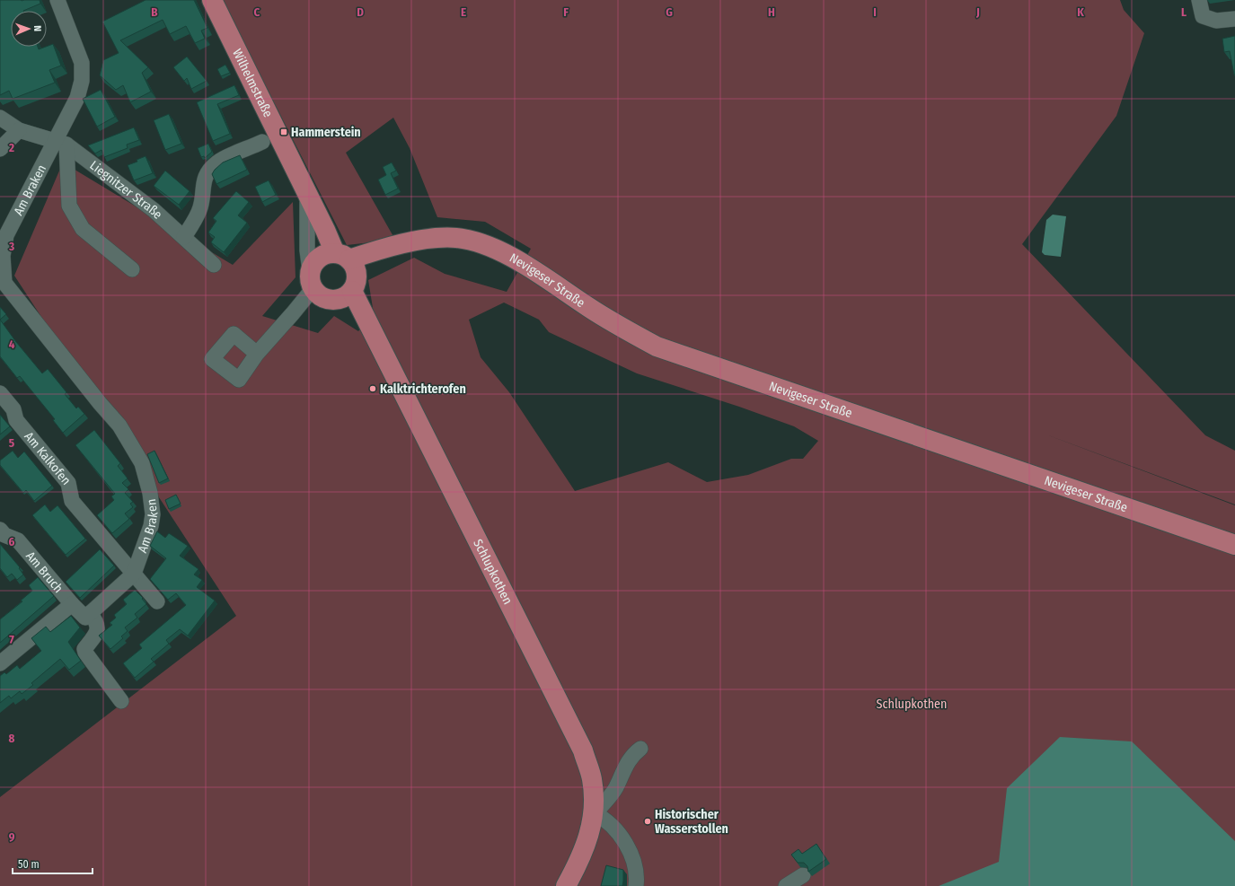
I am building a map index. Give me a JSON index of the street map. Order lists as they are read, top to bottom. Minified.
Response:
{"streets":{"main road":["Wilhelmstraße","Nevigeser Straße","Schlupkothen"],"street":["Am Braken","Liegnitzer Straße","Am Kalkofen","Am Bruch"]},"crossings":[["Wilhelmstraße","Nevigeser Straße"],["Wilhelmstraße","Schlupkothen"],["Am Braken","Liegnitzer Straße"],["Am Braken","Am Kalkofen"],["Nevigeser Straße","Schlupkothen"]],"parks":["Schlupkothen"],"places":{"transit":["Hammerstein"],"other":["Kalktrichterofen","Historischer Wasserstollen"]},"scale_bar":"50 m","north":"right","grid":{"columns":["B","C","D","E","F","G","H","I","J","K","L"],"rows":["2","3","4","5","6","7","8","9"]}}
